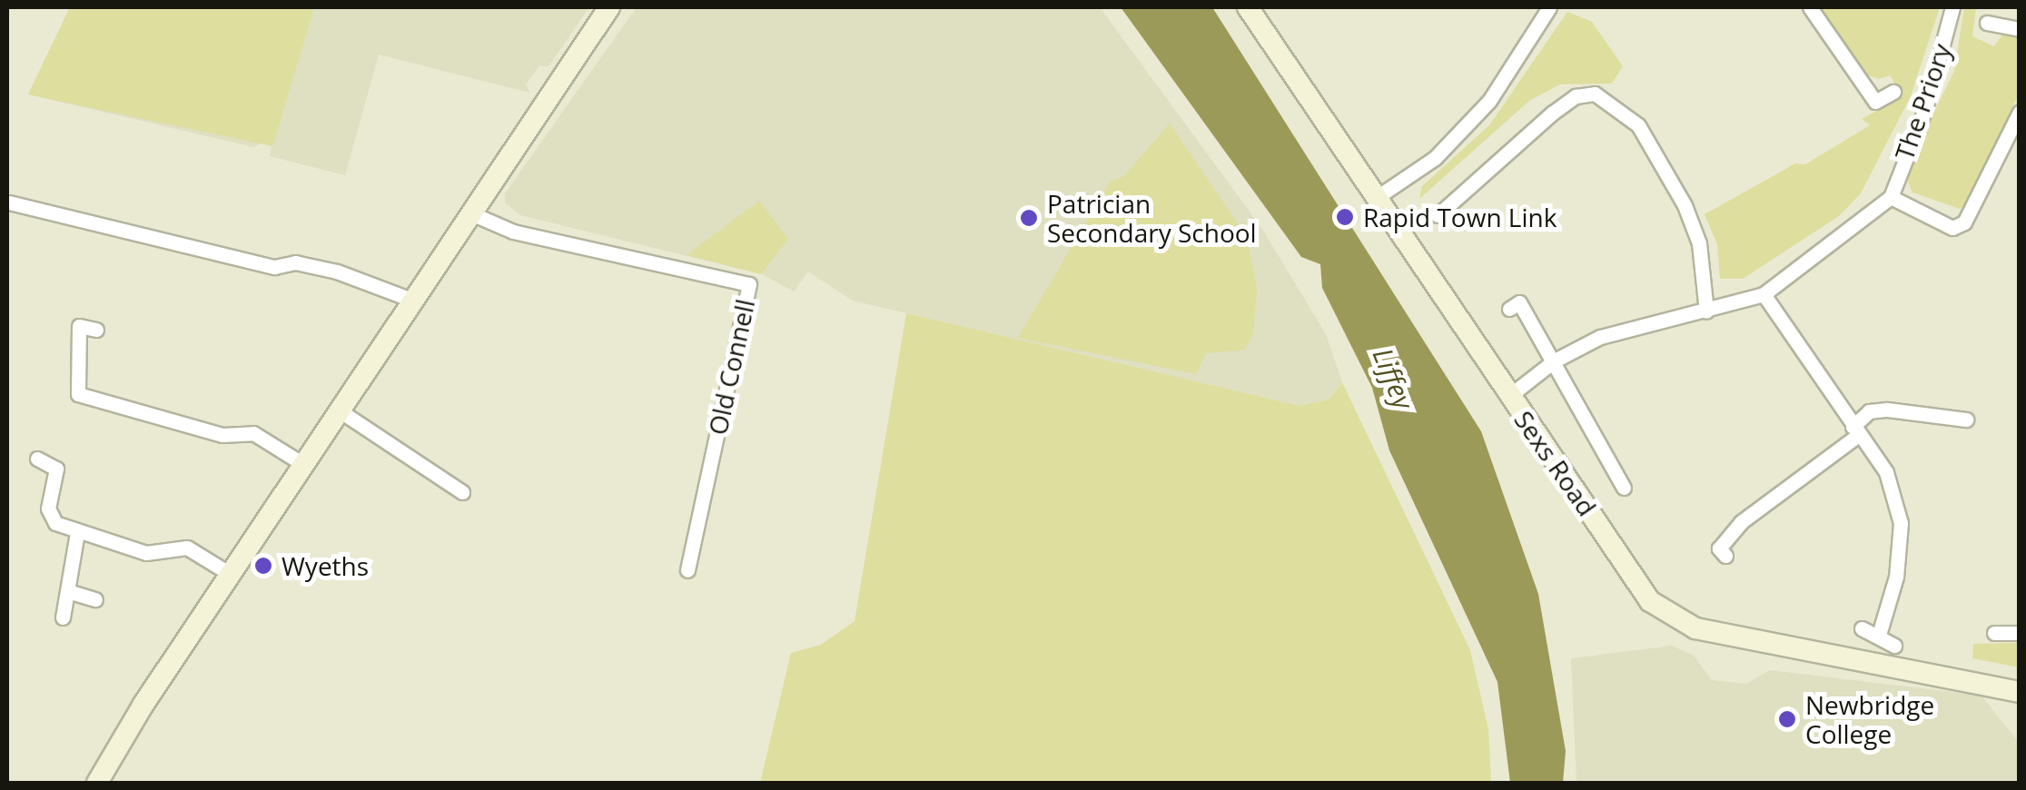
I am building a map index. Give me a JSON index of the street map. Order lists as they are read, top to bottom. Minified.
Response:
{"streets":{"street":["The Priory","Old Connell","Sexs Road"]},"crossings":[["The Priory","Sexs Road"]],"water":["Liffey"],"places":["Rapid Town Link","Patrician Secondary School","Wyeths","Newbridge College"]}
